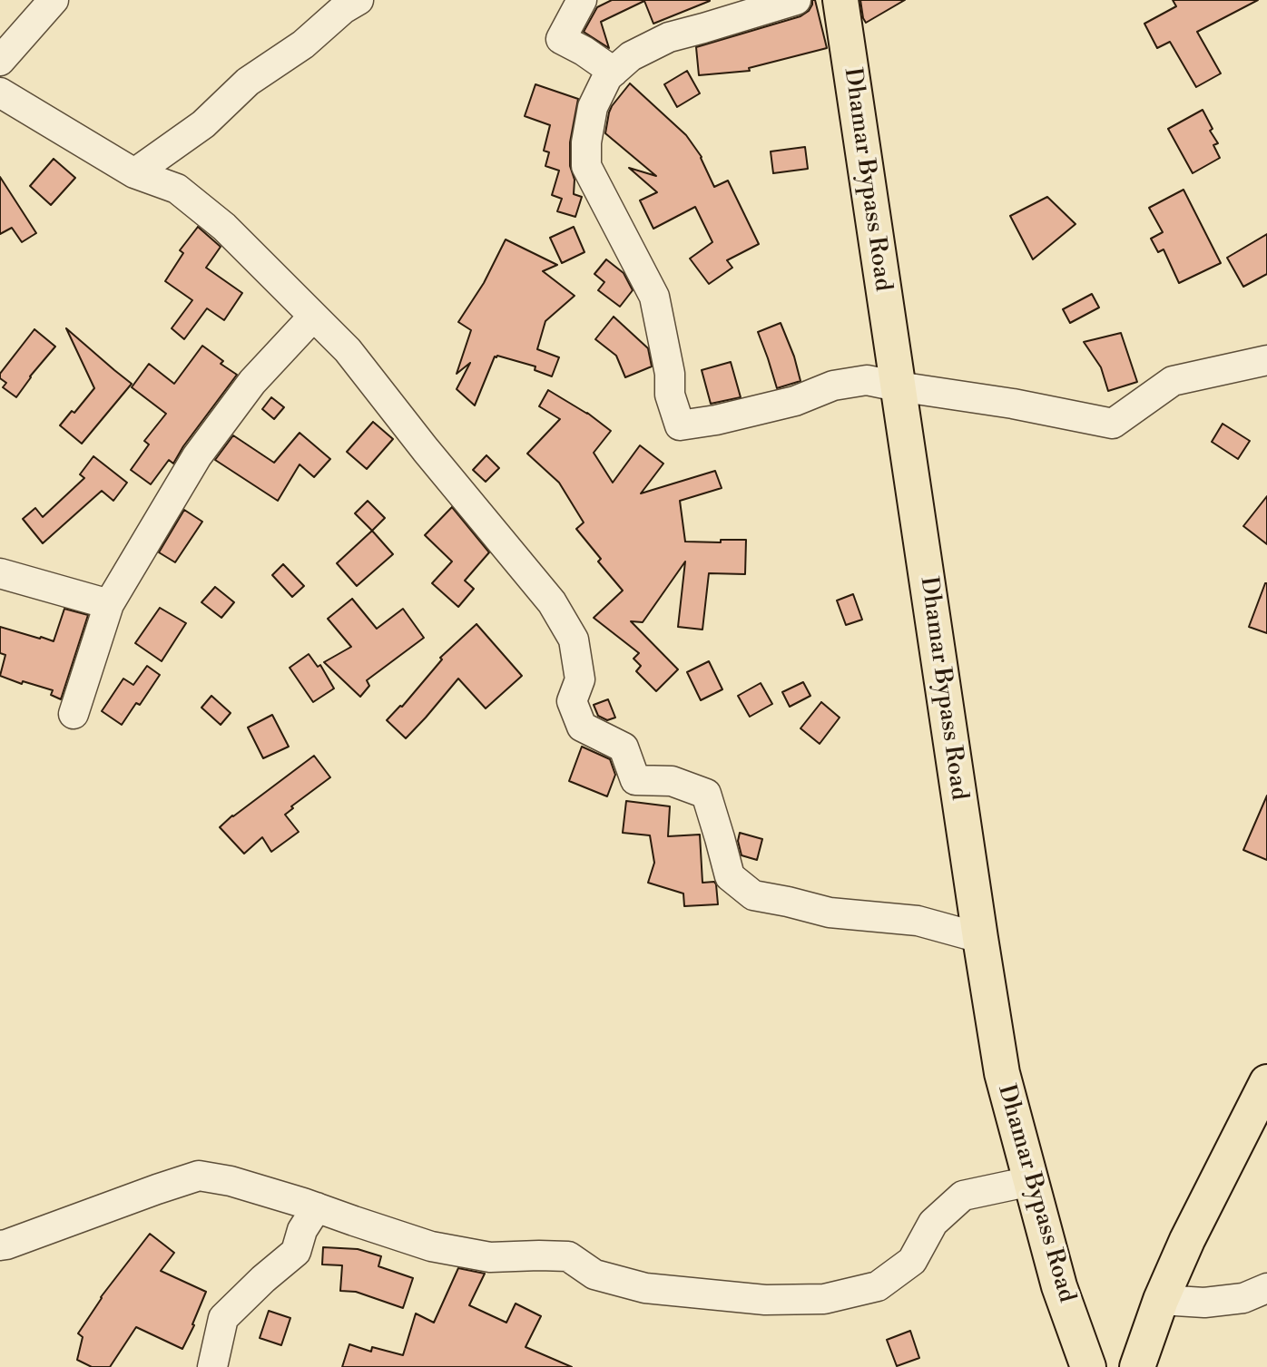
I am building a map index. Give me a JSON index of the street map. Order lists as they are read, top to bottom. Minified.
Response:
{"streets":{"main road":["Dhamar Bypass Road"]}}
